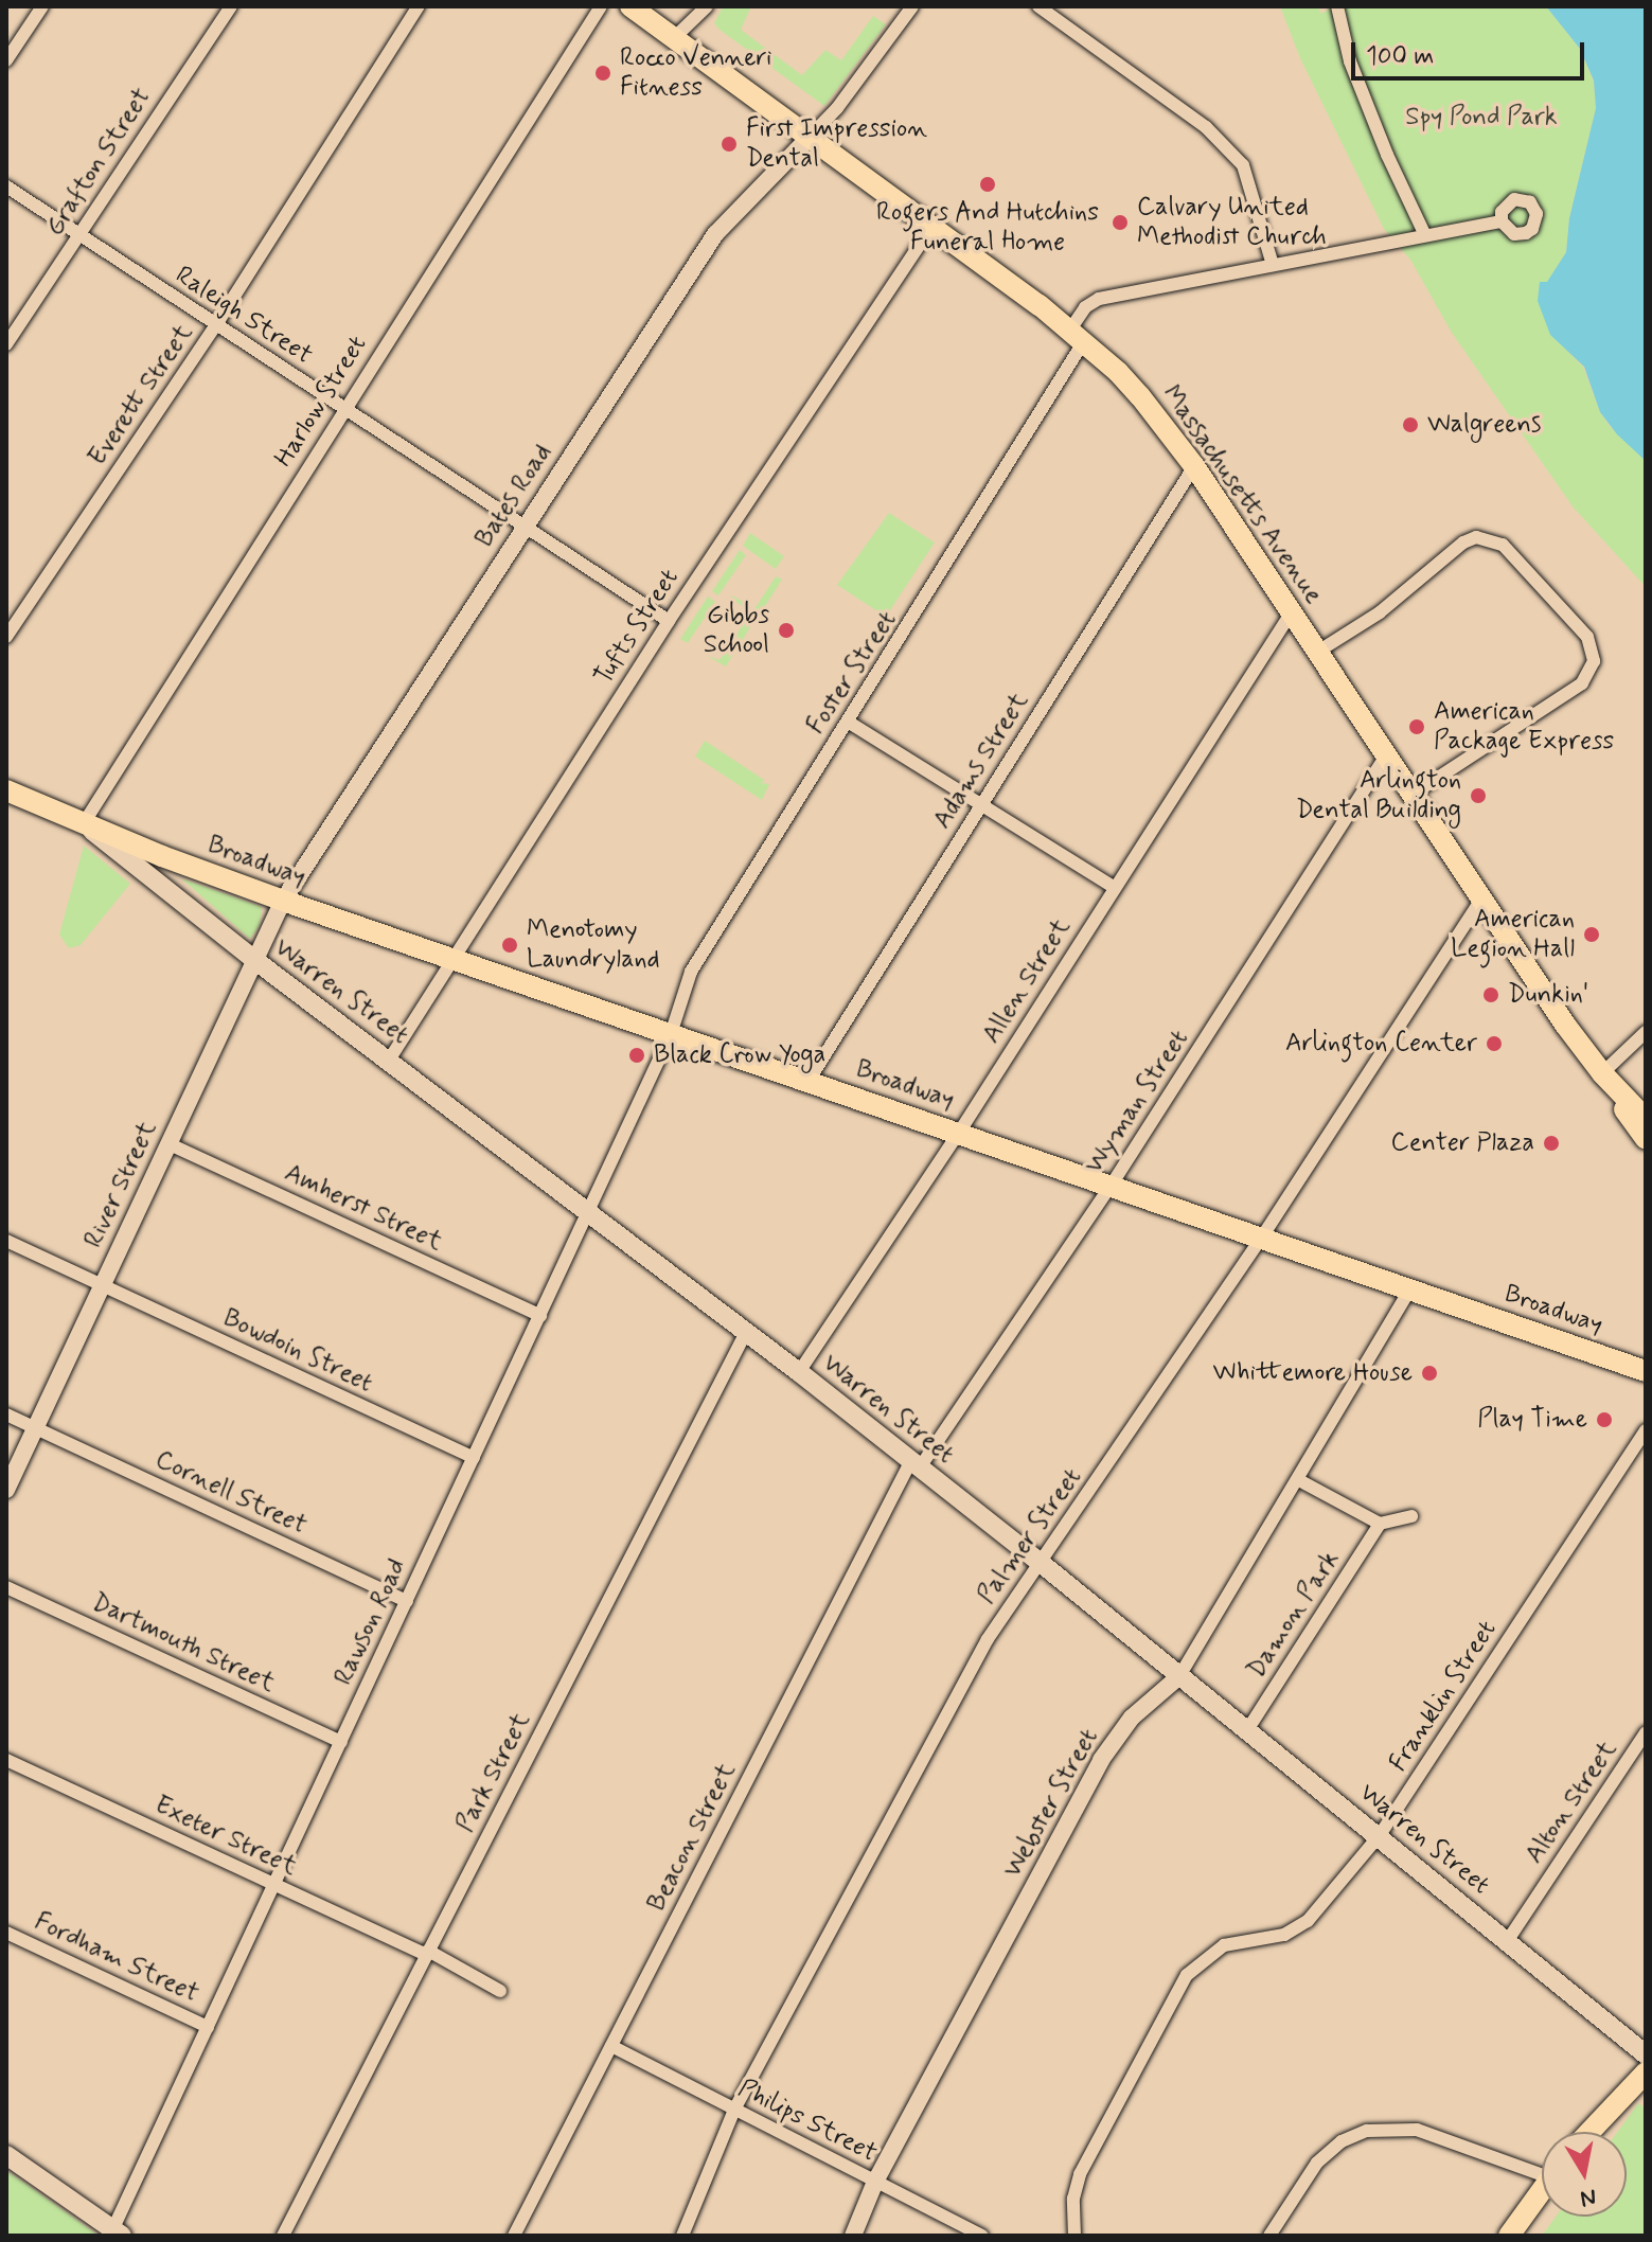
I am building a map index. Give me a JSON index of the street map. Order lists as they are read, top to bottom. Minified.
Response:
{"streets":{"main road":["Massachusetts Avenue","Broadway","Warren Street"],"street":["Grafton Street","Raleigh Street","Everett Street","Harlow Street","Bates Road","Tufts Street","Foster Street","Adams Street","Allen Street","Wyman Street","River Street","Amherst Street","Bowdoin Street","Cornell Street","Palmer Street","Damon Park","Rawson Road","Dartmouth Street","Franklin Street","Park Street","Alton Street","Webster Street","Exeter Street","Beacon Street","Fordham Street","Philips Street"]},"crossings":[["Grafton Street","Raleigh Street"],["Raleigh Street","Everett Street"],["Raleigh Street","Harlow Street"],["Raleigh Street","Bates Road"],["Raleigh Street","Tufts Street"],["Harlow Street","Broadway"],["Harlow Street","Warren Street"],["Massachusetts Avenue","Bates Road"],["Massachusetts Avenue","Tufts Street"],["Massachusetts Avenue","Foster Street"],["Massachusetts Avenue","Adams Street"],["Massachusetts Avenue","Allen Street"],["Massachusetts Avenue","Wyman Street"],["Massachusetts Avenue","Palmer Street"],["Bates Road","Broadway"],["Bates Road","River Street"],["Tufts Street","Broadway"],["Tufts Street","Warren Street"],["Foster Street","Broadway"],["Foster Street","Rawson Road"],["Adams Street","Broadway"],["Broadway","Allen Street"],["Broadway","Warren Street"],["Broadway","Wyman Street"],["Broadway","River Street"],["Broadway","Palmer Street"],["Broadway","Rawson Road"],["Broadway","Webster Street"],["Allen Street","Warren Street"],["Warren Street","Wyman Street"],["Warren Street","River Street"],["Warren Street","Palmer Street"],["Warren Street","Damon Park"],["Warren Street","Rawson Road"],["Warren Street","Franklin Street"],["Warren Street","Park Street"],["Warren Street","Alton Street"],["Warren Street","Webster Street"],["Warren Street","Beacon Street"],["Wyman Street","Beacon Street"],["River Street","Amherst Street"],["River Street","Bowdoin Street"],["River Street","Cornell Street"],["Amherst Street","Rawson Road"],["Bowdoin Street","Rawson Road"],["Cornell Street","Rawson Road"],["Palmer Street","Philips Street"],["Rawson Road","Dartmouth Street"],["Rawson Road","Exeter Street"],["Rawson Road","Fordham Street"],["Park Street","Exeter Street"],["Webster Street","Philips Street"],["Beacon Street","Philips Street"]],"parks":["Spy Pond Park"],"places":["Rocco Venneri Fitness","First Impression Dental","Rogers And Hutchins Funeral Home","Calvary United Methodist Church","Walgreens","Gibbs School","American Package Express","Arlington Dental Building","American Legion Hall","Menotomy Laundryland","Dunkin'","Arlington Center","Black Crow Yoga","Center Plaza","Whittemore House","Play Time"],"scale_bar":"100 m","north":"bottom"}
